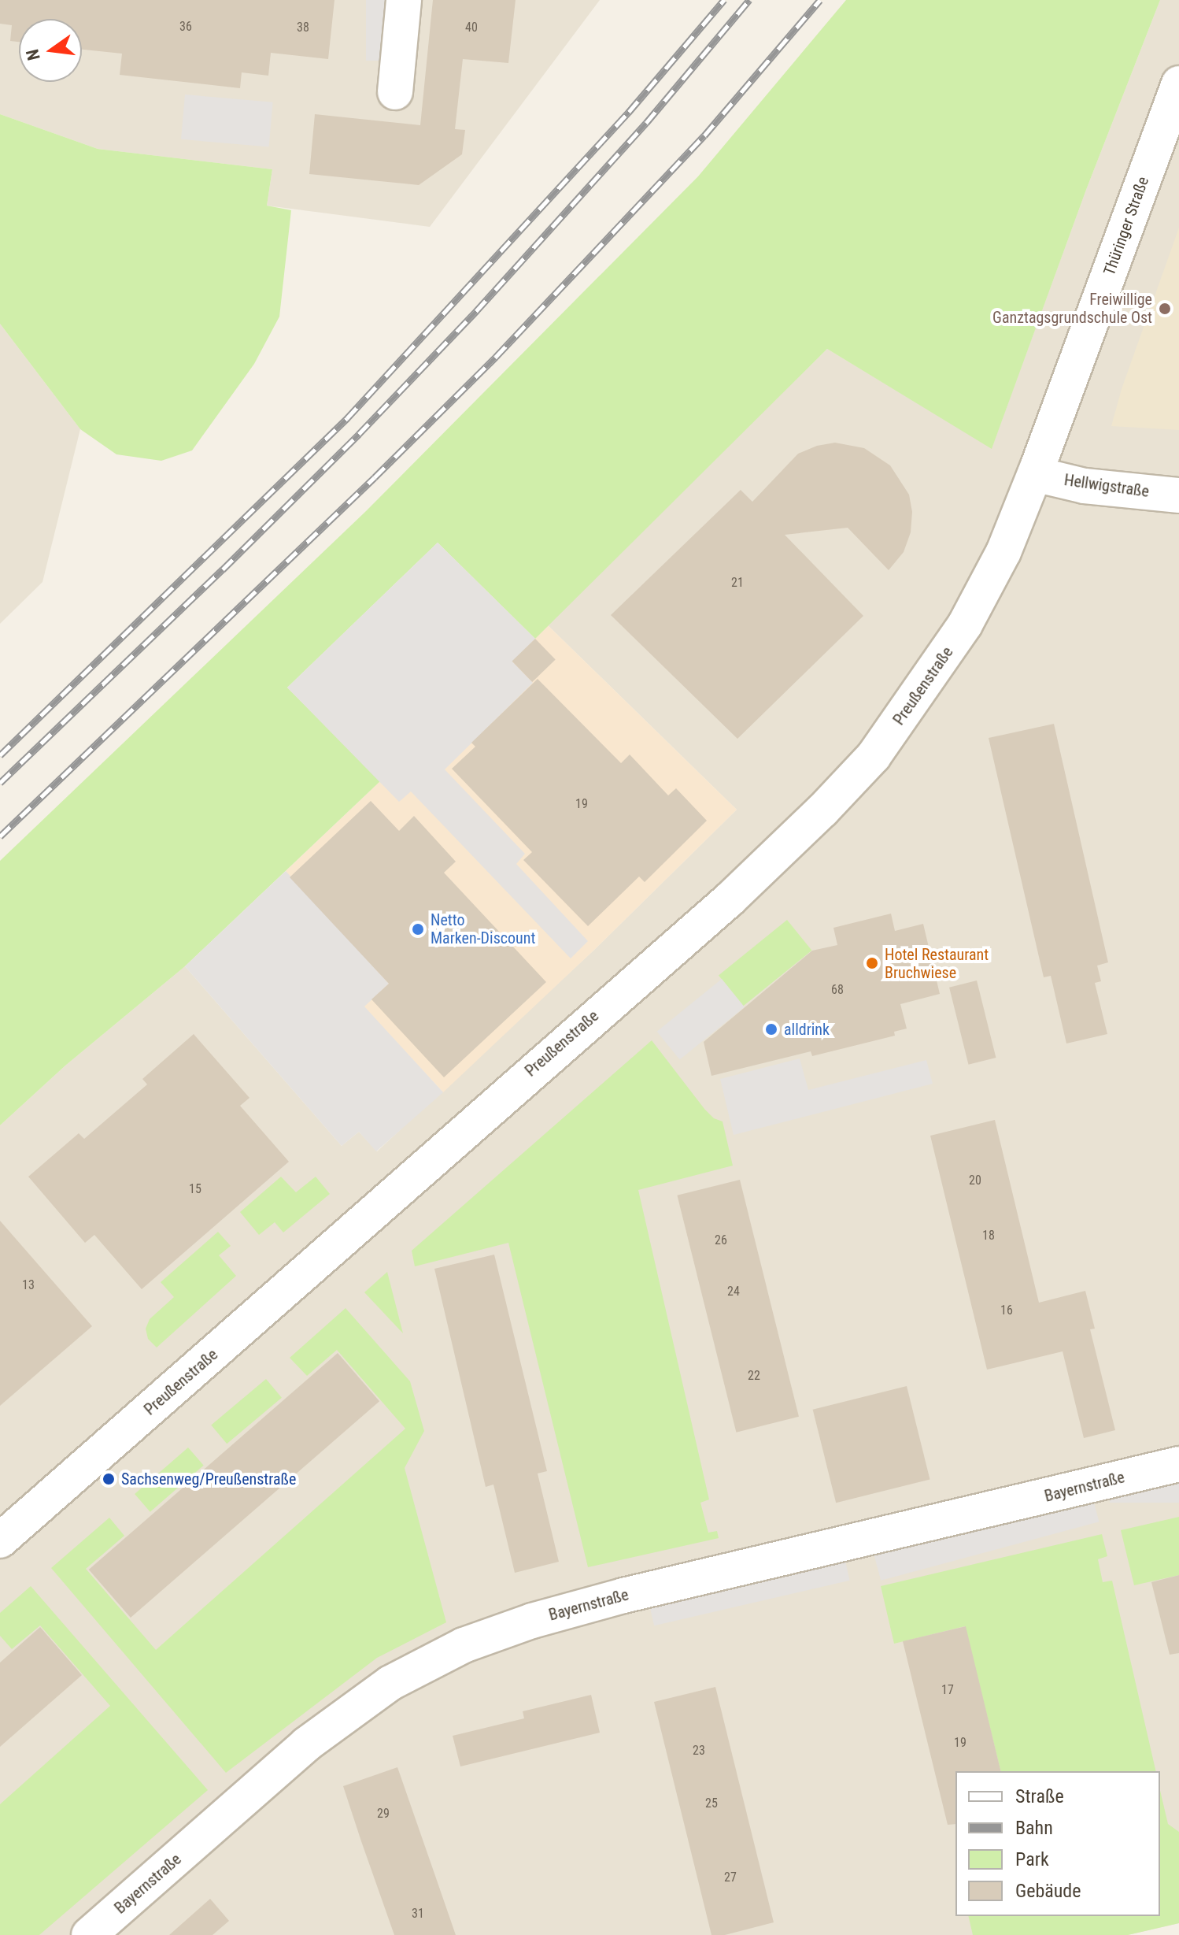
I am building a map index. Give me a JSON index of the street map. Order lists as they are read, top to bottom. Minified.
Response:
{"streets":{"street":["Thüringer Straße","Hellwigstraße","Preußenstraße","Bayernstraße"]},"crossings":[["Thüringer Straße","Hellwigstraße"],["Thüringer Straße","Preußenstraße"],["Hellwigstraße","Preußenstraße"]],"places":["Freiwillige Ganztagsgrundschule Ost","Netto Marken-Discount","Hotel Restaurant Bruchwiese","alldrink","Sachsenweg/Preußenstraße"],"house_numbers":["36","38","40","21","19","68","20","15","18","26","13","24","16","22","17","19","23","25","29","27","31"],"legend":["Straße","Bahn","Park","Gebäude"],"north":"left"}
